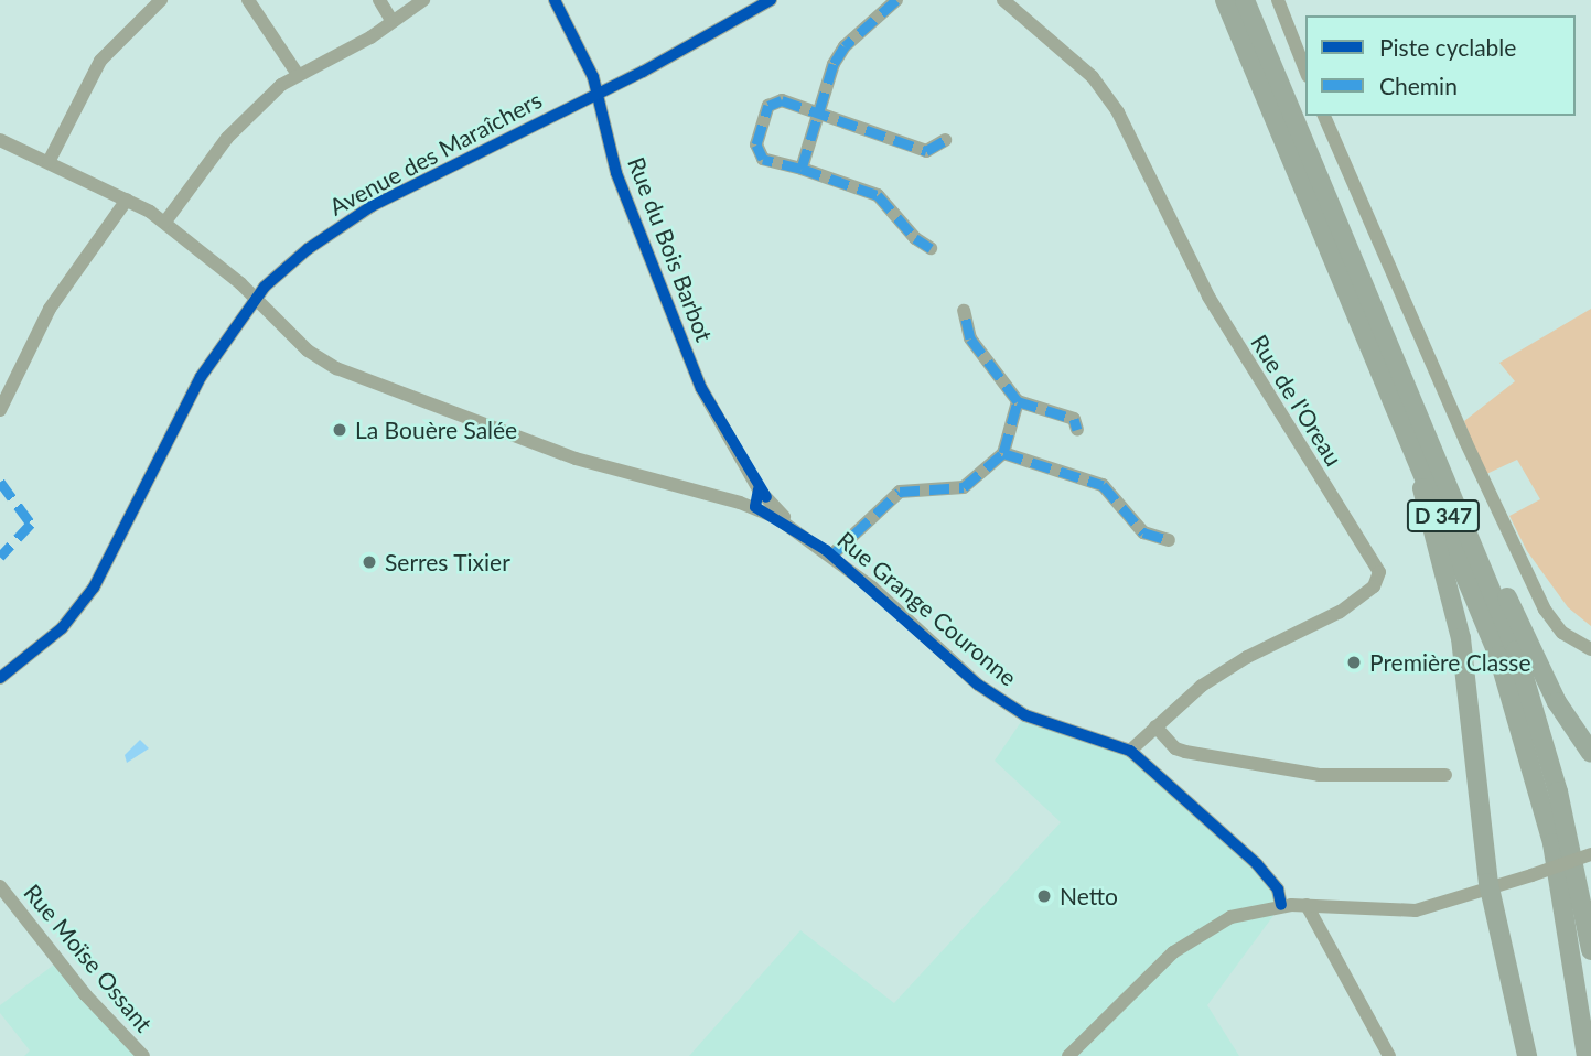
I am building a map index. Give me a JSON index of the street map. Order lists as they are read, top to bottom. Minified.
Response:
{"streets":{"highway":["D 347"],"street":["Avenue des Maraîchers","Rue du Bois Barbot","Rue de l'Oreau","Rue Grange Couronne","Rue Moïse Ossant"]},"crossings":[["Avenue des Maraîchers","Rue du Bois Barbot"],["Avenue des Maraîchers","Rue Grange Couronne"],["Rue du Bois Barbot","Rue Grange Couronne"],["Rue de l'Oreau","Rue Grange Couronne"]],"places":["La Bouère Salée","Serres Tixier","Première Classe","Netto"],"legend":["Piste cyclable","Chemin"]}
